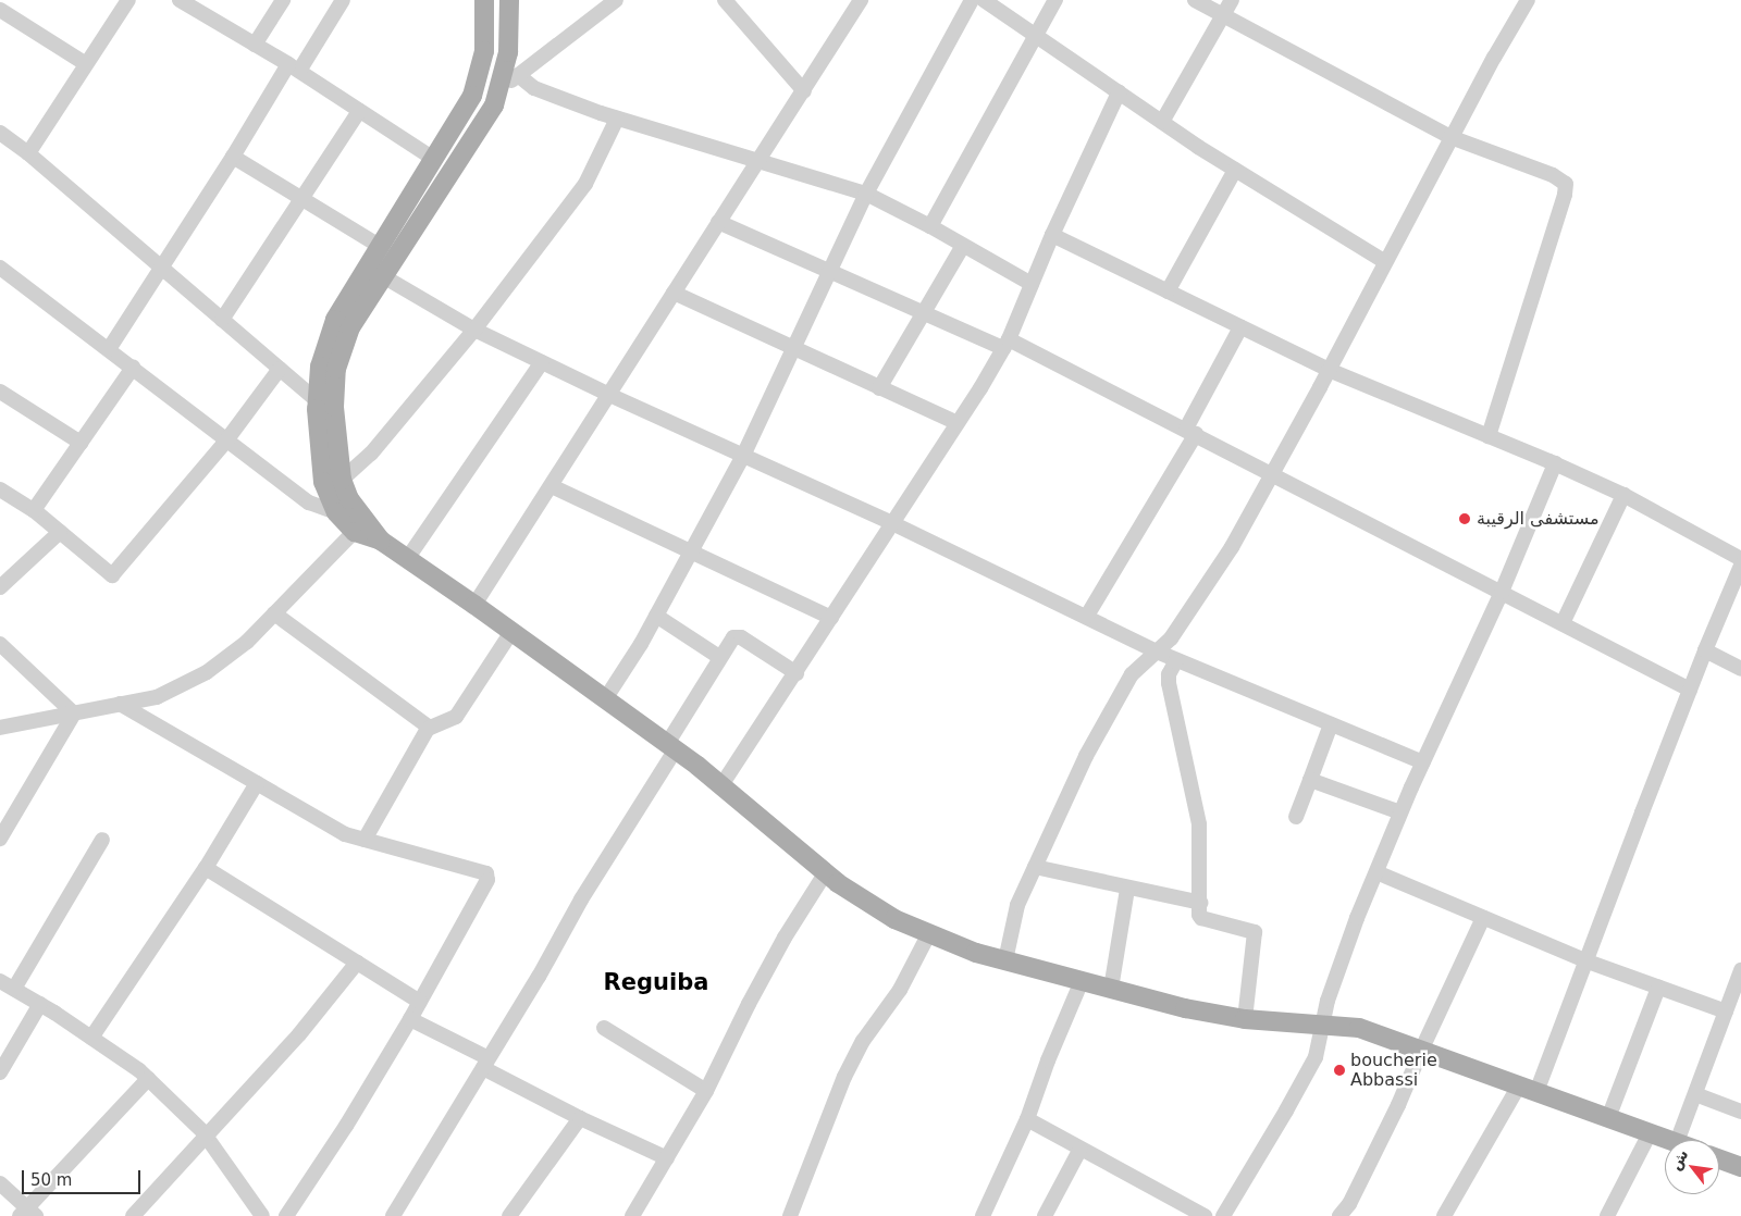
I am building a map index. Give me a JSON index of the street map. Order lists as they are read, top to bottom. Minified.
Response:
{"districts":["Reguiba"],"places":["مستشفى الرقيبة","boucherie Abbassi"],"scale_bar":"50 m","north":"top left"}
